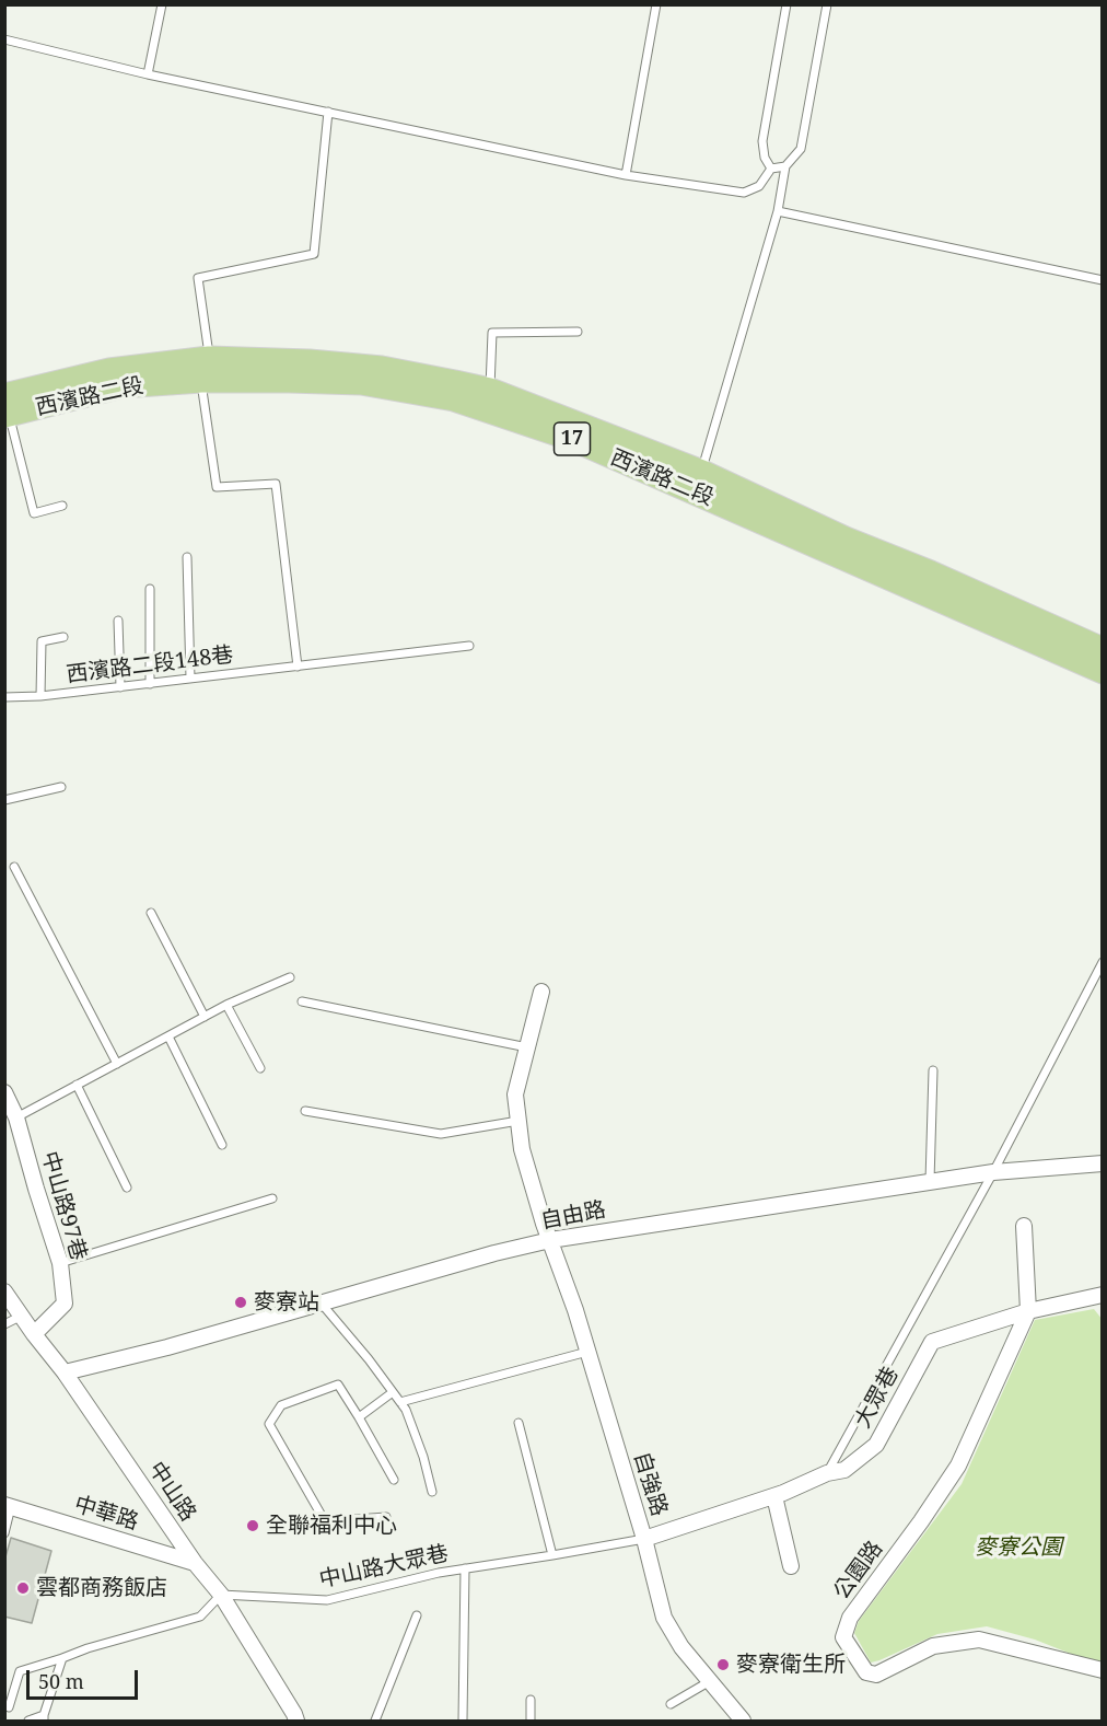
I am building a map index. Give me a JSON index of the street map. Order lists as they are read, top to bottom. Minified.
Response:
{"streets":{"main road":["西濱路二段","17"],"street":["中山路97巷","自由路","大眾巷","自強路","中山路","中華路","公園路"],"lane":["西濱路二段148巷","中山路大眾巷"]},"crossings":[["中山路97巷","中山路"],["自由路","自強路"],["自由路","中山路"],["大眾巷","自強路"],["大眾巷","中山路大眾巷"],["大眾巷","公園路"],["自強路","中山路大眾巷"],["中山路","中華路"],["中山路","中山路大眾巷"]],"parks":["麥寮公園"],"places":["麥寮站","全聯福利中心","雲都商務飯店","麥寮衛生所"],"scale_bar":"50 m"}
